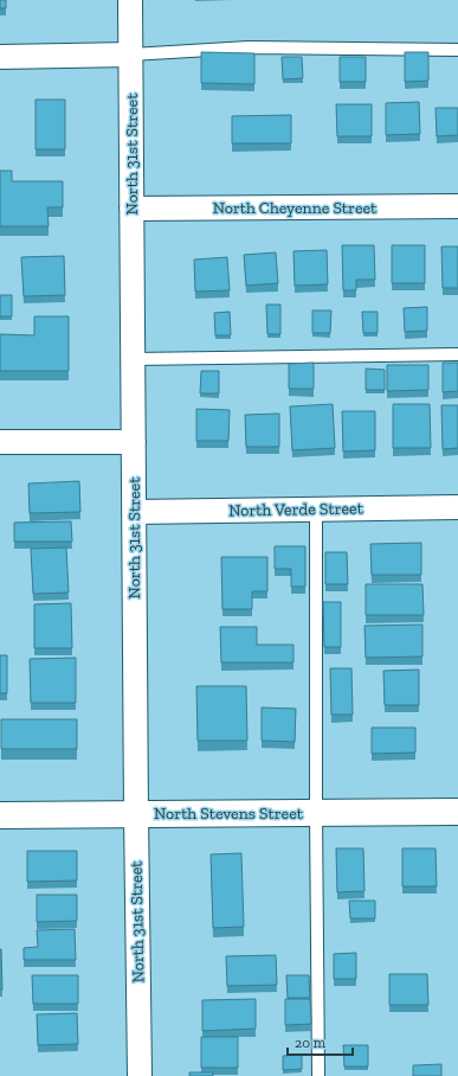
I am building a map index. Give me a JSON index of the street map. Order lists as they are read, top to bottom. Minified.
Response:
{"streets":{"street":["North 31st Street","North Cheyenne Street","North Verde Street","North Stevens Street"]},"crossings":[["North 31st Street","North Cheyenne Street"],["North 31st Street","North Verde Street"],["North 31st Street","North Stevens Street"]],"scale_bar":"20 m"}
